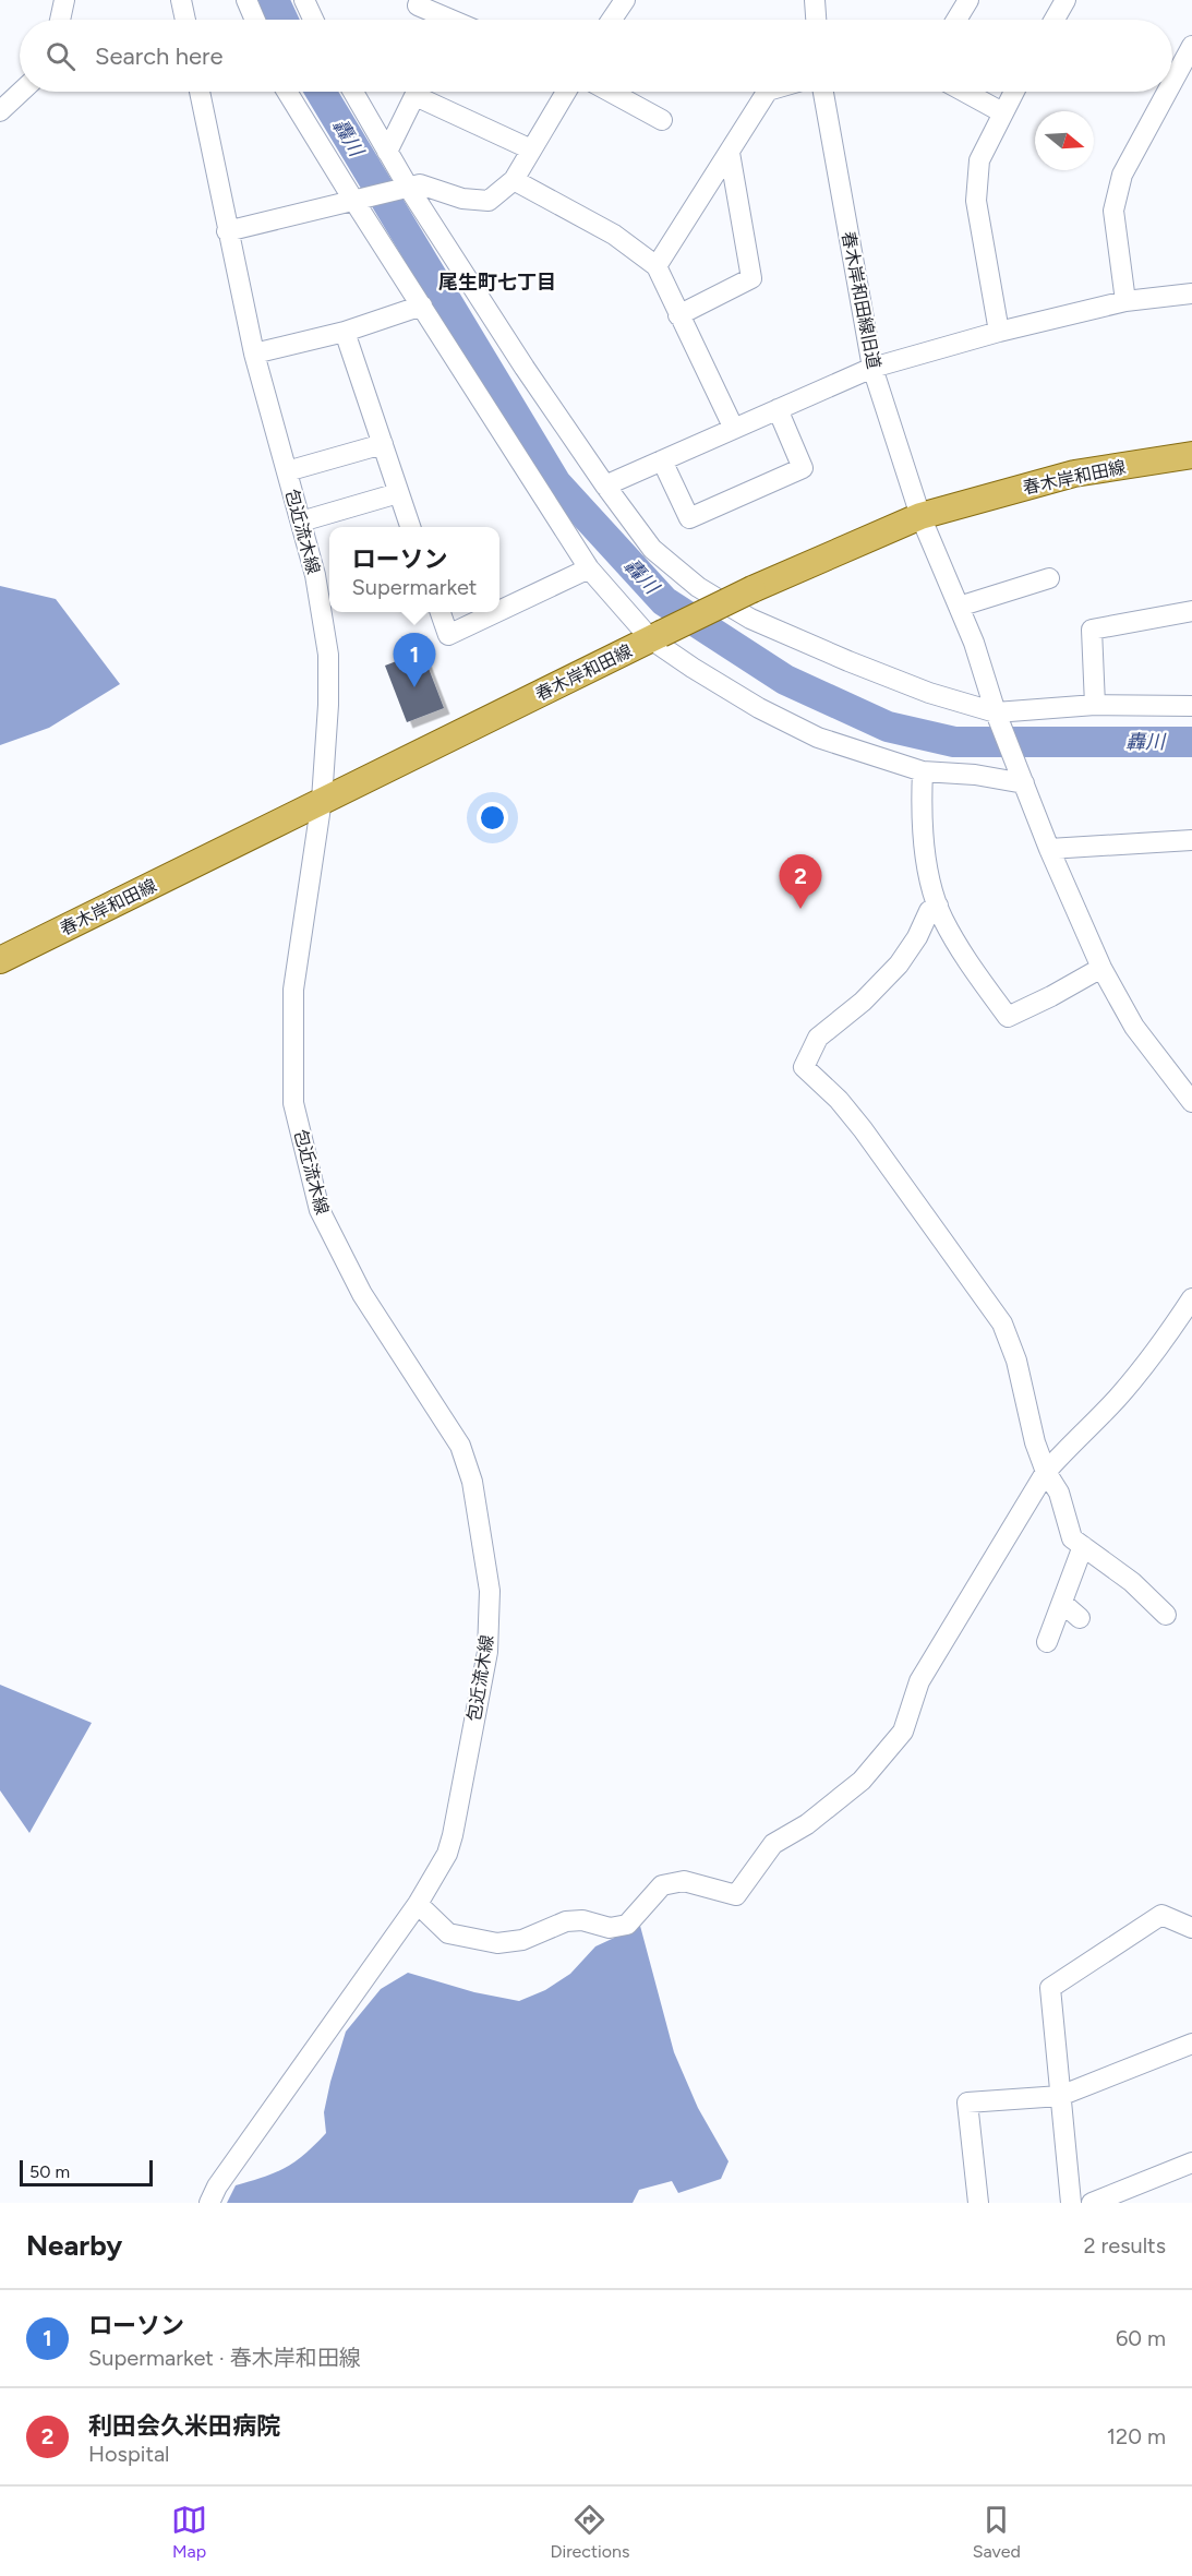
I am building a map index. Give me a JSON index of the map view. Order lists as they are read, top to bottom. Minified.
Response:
{"streets":{"main road":["春木岸和田線"],"street":["春木岸和田線旧道","包近流木線"]},"crossings":[["春木岸和田線旧道","春木岸和田線"],["春木岸和田線","包近流木線"]],"districts":["尾生町七丁目"],"water":["轟川"],"scale_bar":"50 m","north":"right","page":{"search":"Search here","popup":["ローソン","Supermarket"],"pins":["1","2"],"scale":"50 m","heading":["Nearby","2 results"],"list":[{"mark":"1","name":"ローソン","note":"Supermarket · 春木岸和田線","value":"60 m"},{"mark":"2","name":"利田会久米田病院","note":"Hospital","value":"120 m"}],"nav":["Map","Directions","Saved"]}}
